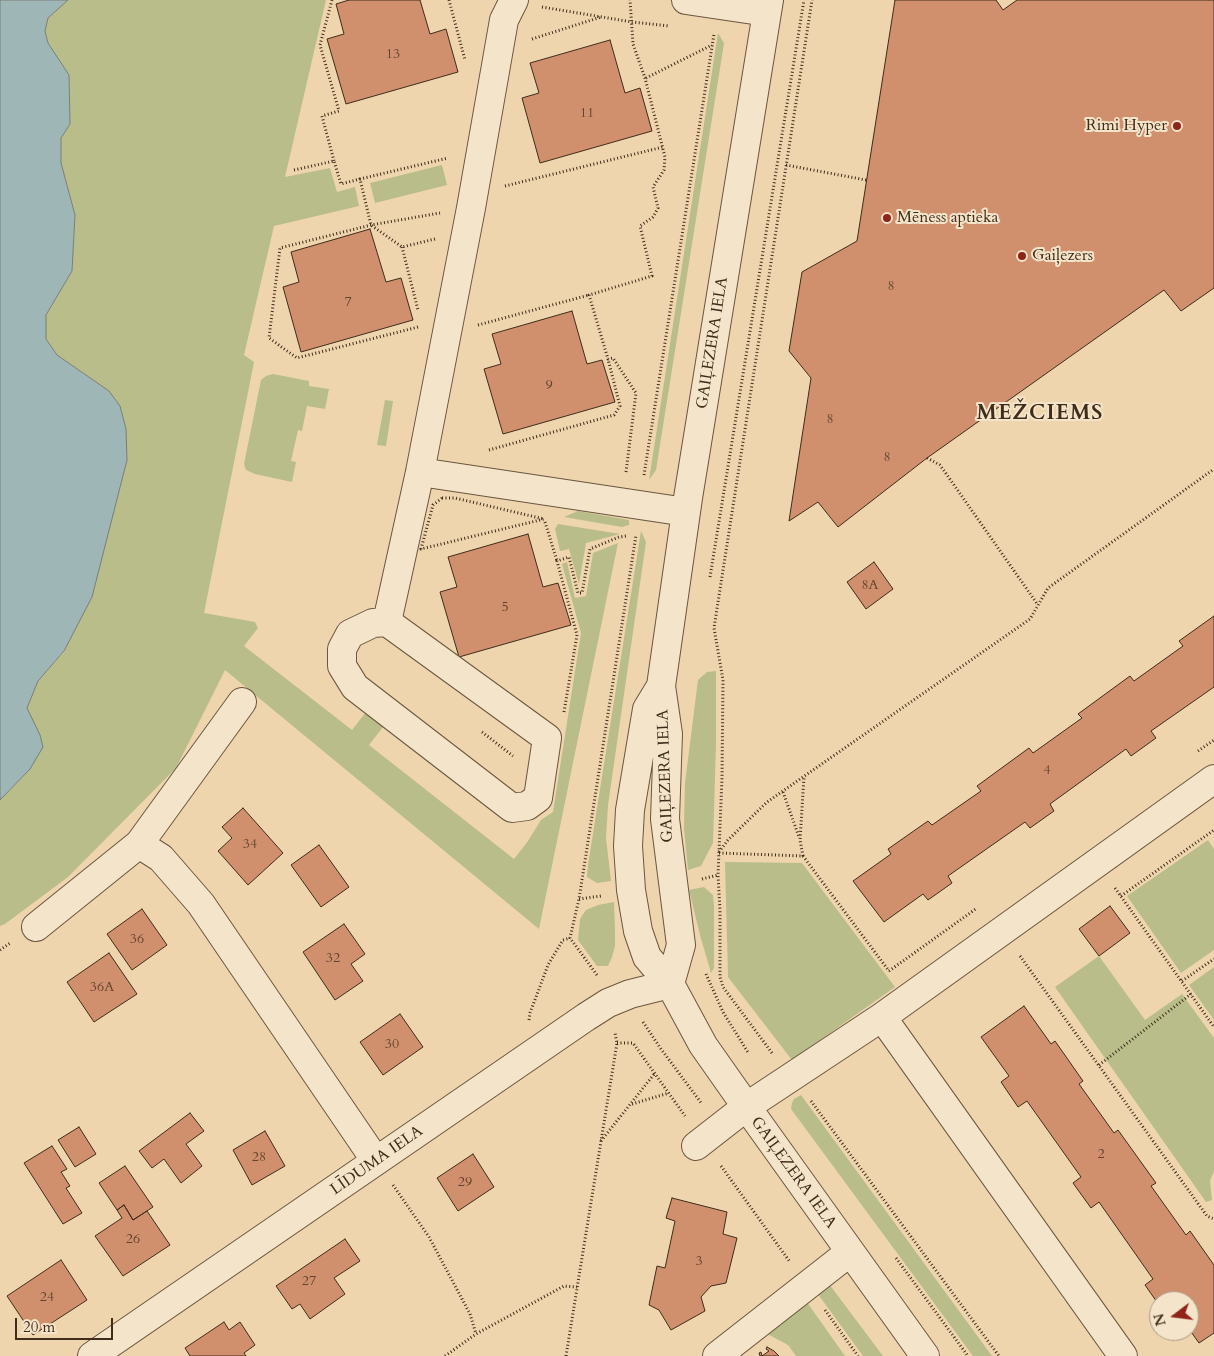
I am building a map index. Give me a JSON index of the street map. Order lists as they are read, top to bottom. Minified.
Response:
{"streets":{"street":["GAIĻEZERA IELA","LĪDUMA IELA"]},"crossings":[["GAIĻEZERA IELA","LĪDUMA IELA"]],"districts":["MEŽCIEMS"],"places":["Rimi Hyper","Mēness aptieka","Gaiļezers"],"house_numbers":["13","11","8","7","9","8","8","8A","5","4","34","36","32","36A","30","2","28","29","26","3","27","24"],"scale_bar":"20 m","north":"left"}
